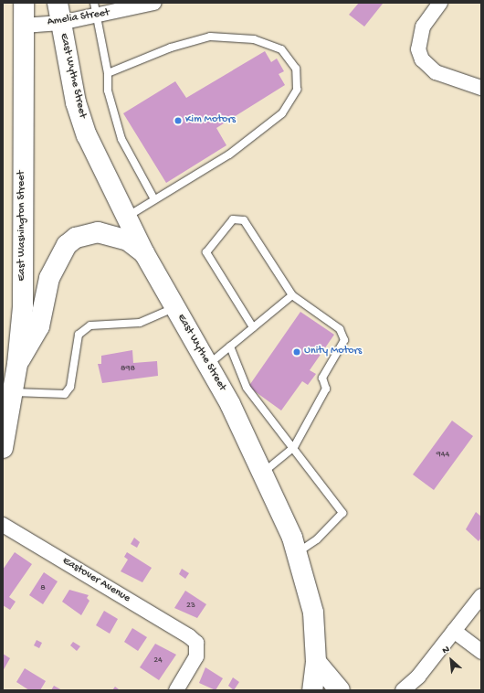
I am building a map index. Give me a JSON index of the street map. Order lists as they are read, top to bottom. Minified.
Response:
{"streets":{"highway":["East Wythe Street","East Washington Street"],"street":["Amelia Street","Eastover Avenue"]},"crossings":[["Amelia Street","East Wythe Street"],["Amelia Street","East Washington Street"]],"places":["Kim Motors","Unity Motors"],"house_numbers":["898","944","8","23","24"],"north":"top left"}
